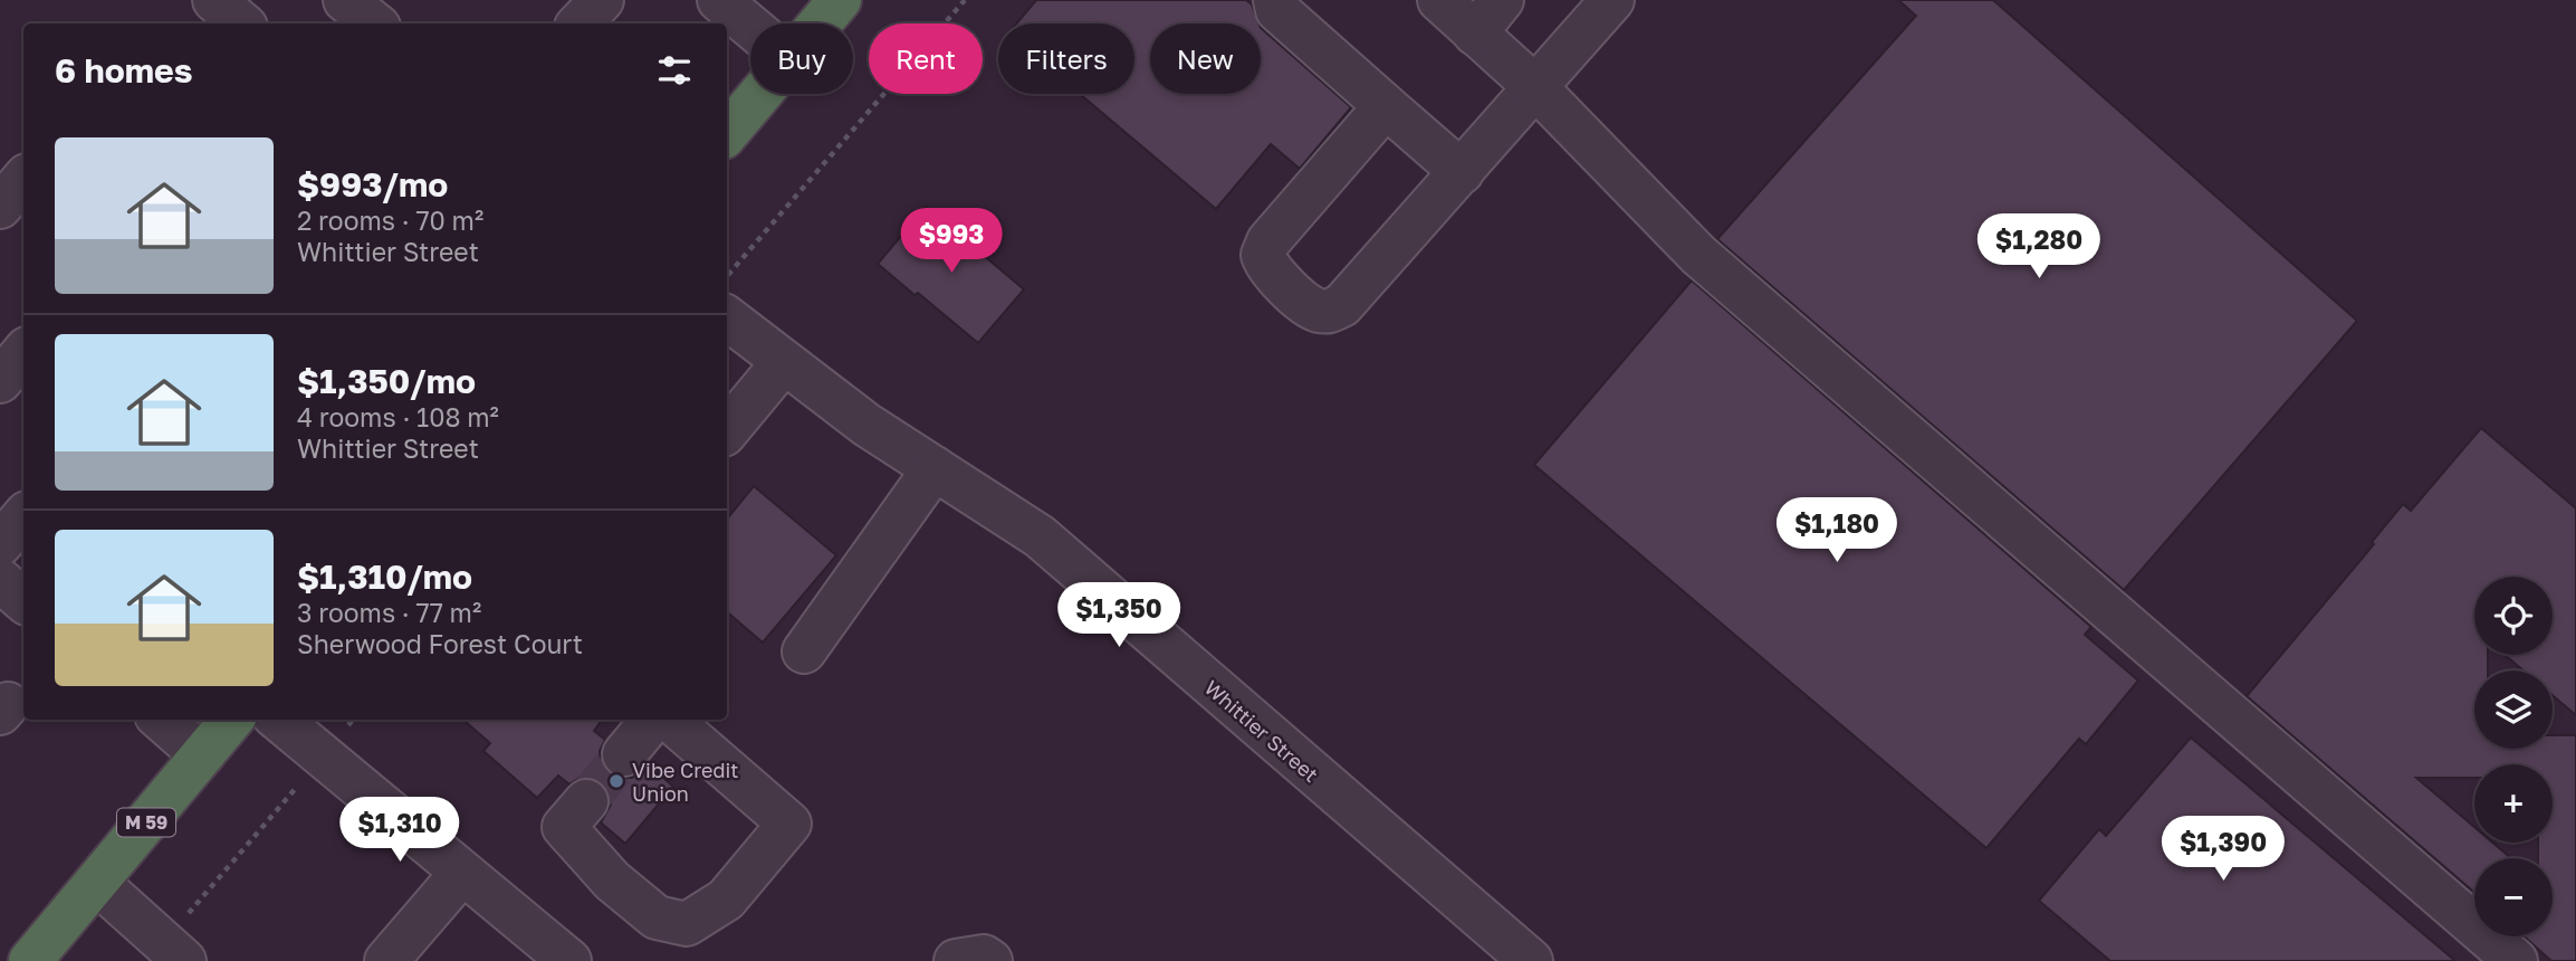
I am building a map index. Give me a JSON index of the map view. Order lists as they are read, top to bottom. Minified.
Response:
{"streets":{"highway":["M 59"],"street":["Whittier Street"]},"places":["Vibe Credit Union"],"page":{"chip":["Buy","Rent","Filters","New"],"heading":"6 homes","list":[{"name":"$993/mo","note":"2 rooms · 70 m² · Whittier Street"},{"name":"$1,350/mo","note":"4 rooms · 108 m² · Whittier Street"},{"name":"$1,310/mo","note":"3 rooms · 77 m² · Sherwood Forest Court"}],"price":["$993","$1,280","$1,180","$1,350","$1,310","$1,390"],"map_buttons":["+","−"]}}
